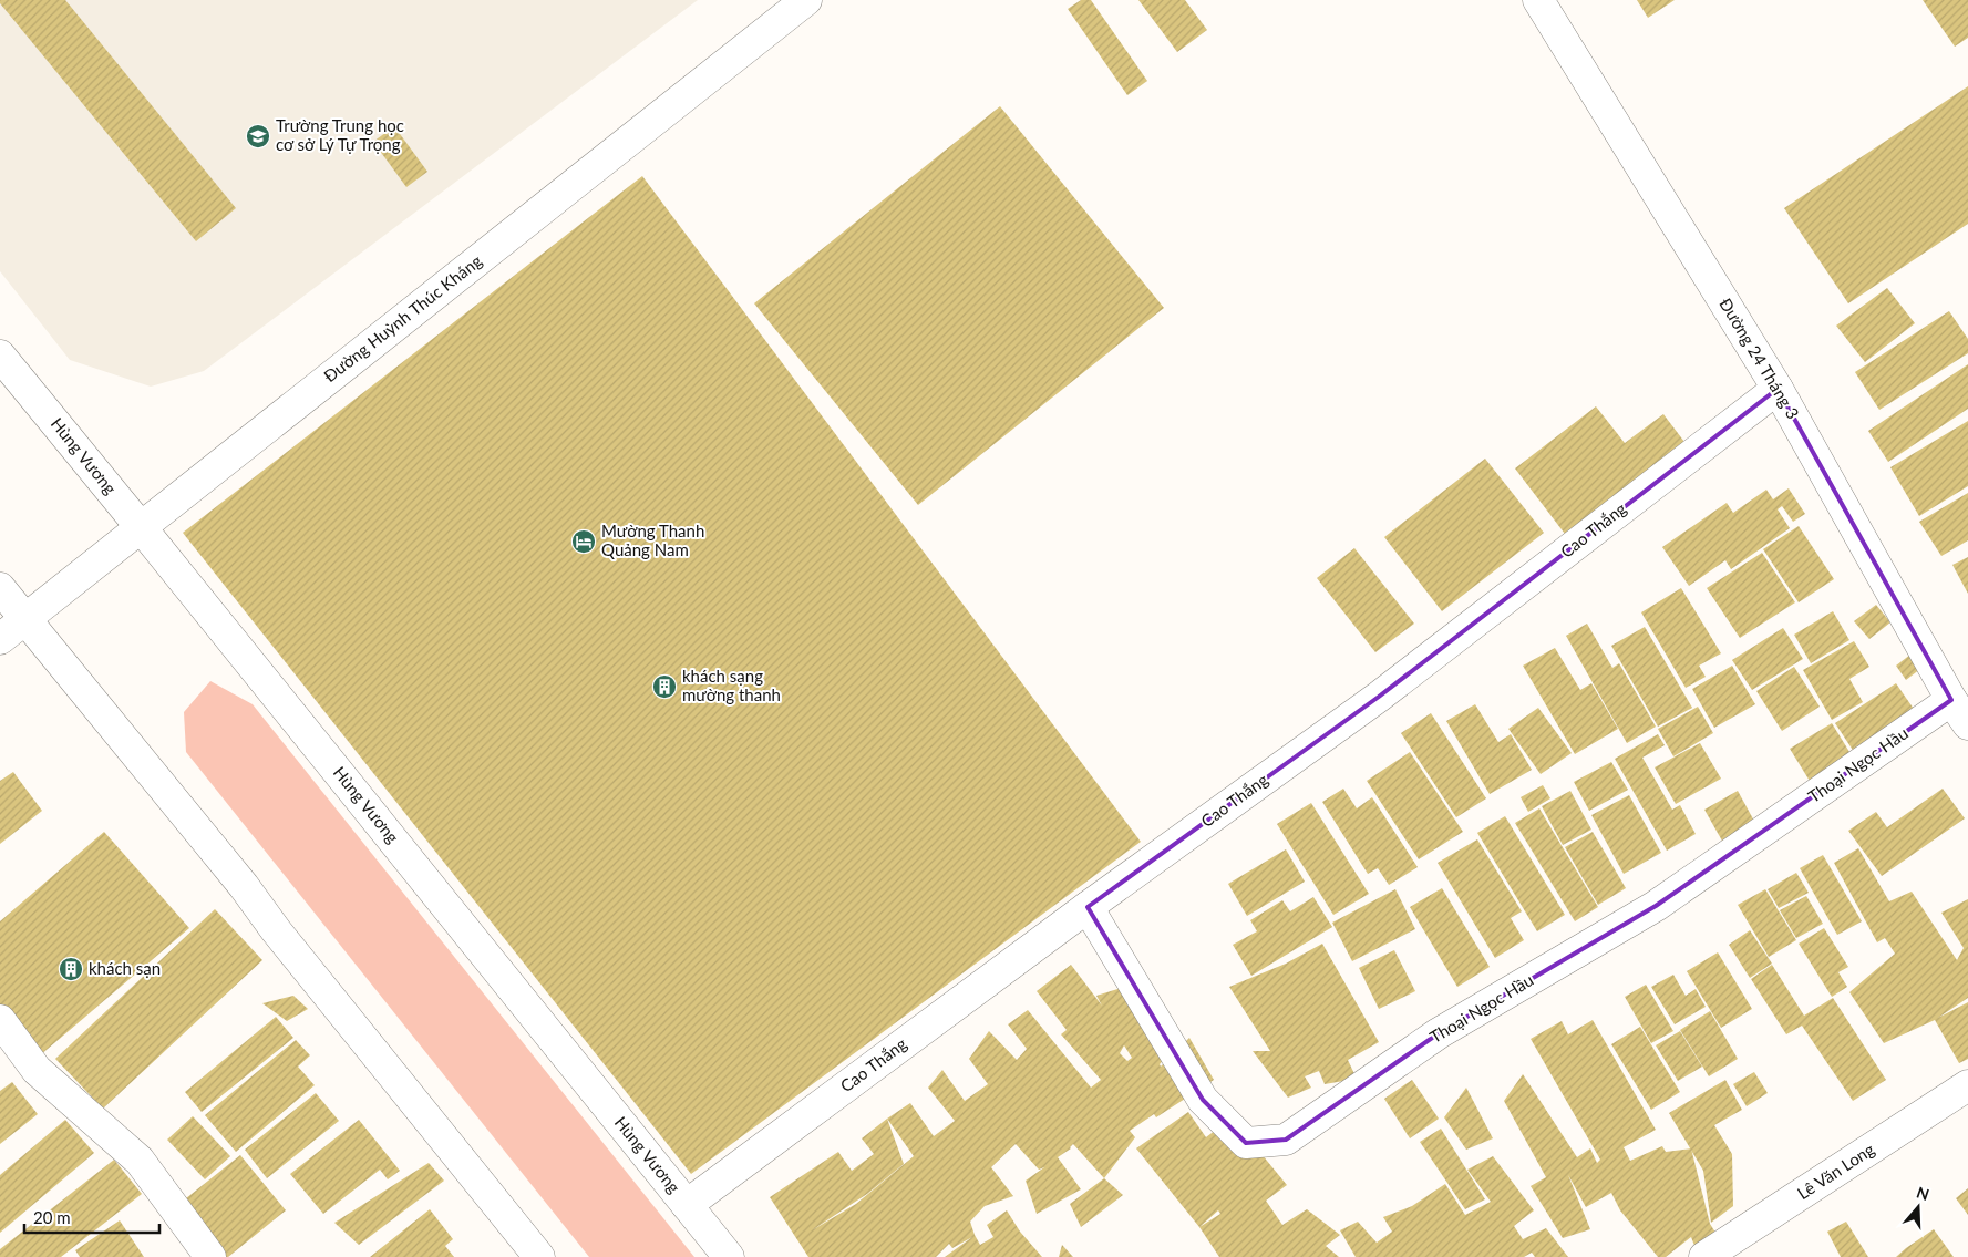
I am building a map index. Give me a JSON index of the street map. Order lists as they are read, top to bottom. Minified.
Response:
{"streets":{"street":["Đường Huỳnh Thúc Kháng","Đường 24 Tháng 3","Hùng Vương","Cao Thắng","Thoại Ngọc Hầu","Lê Văn Long"]},"crossings":[["Đường Huỳnh Thúc Kháng","Hùng Vương"],["Đường 24 Tháng 3","Cao Thắng"],["Đường 24 Tháng 3","Thoại Ngọc Hầu"],["Hùng Vương","Cao Thắng"],["Cao Thắng","Thoại Ngọc Hầu"]],"places":{"school or university":["Trường Trung học cơ sở Lý Tự Trọng"],"hotel":["Mường Thanh Quảng Nam"],"building":["khách sạng mường thanh","khách sạn"]},"scale_bar":"20 m","north":"top"}
